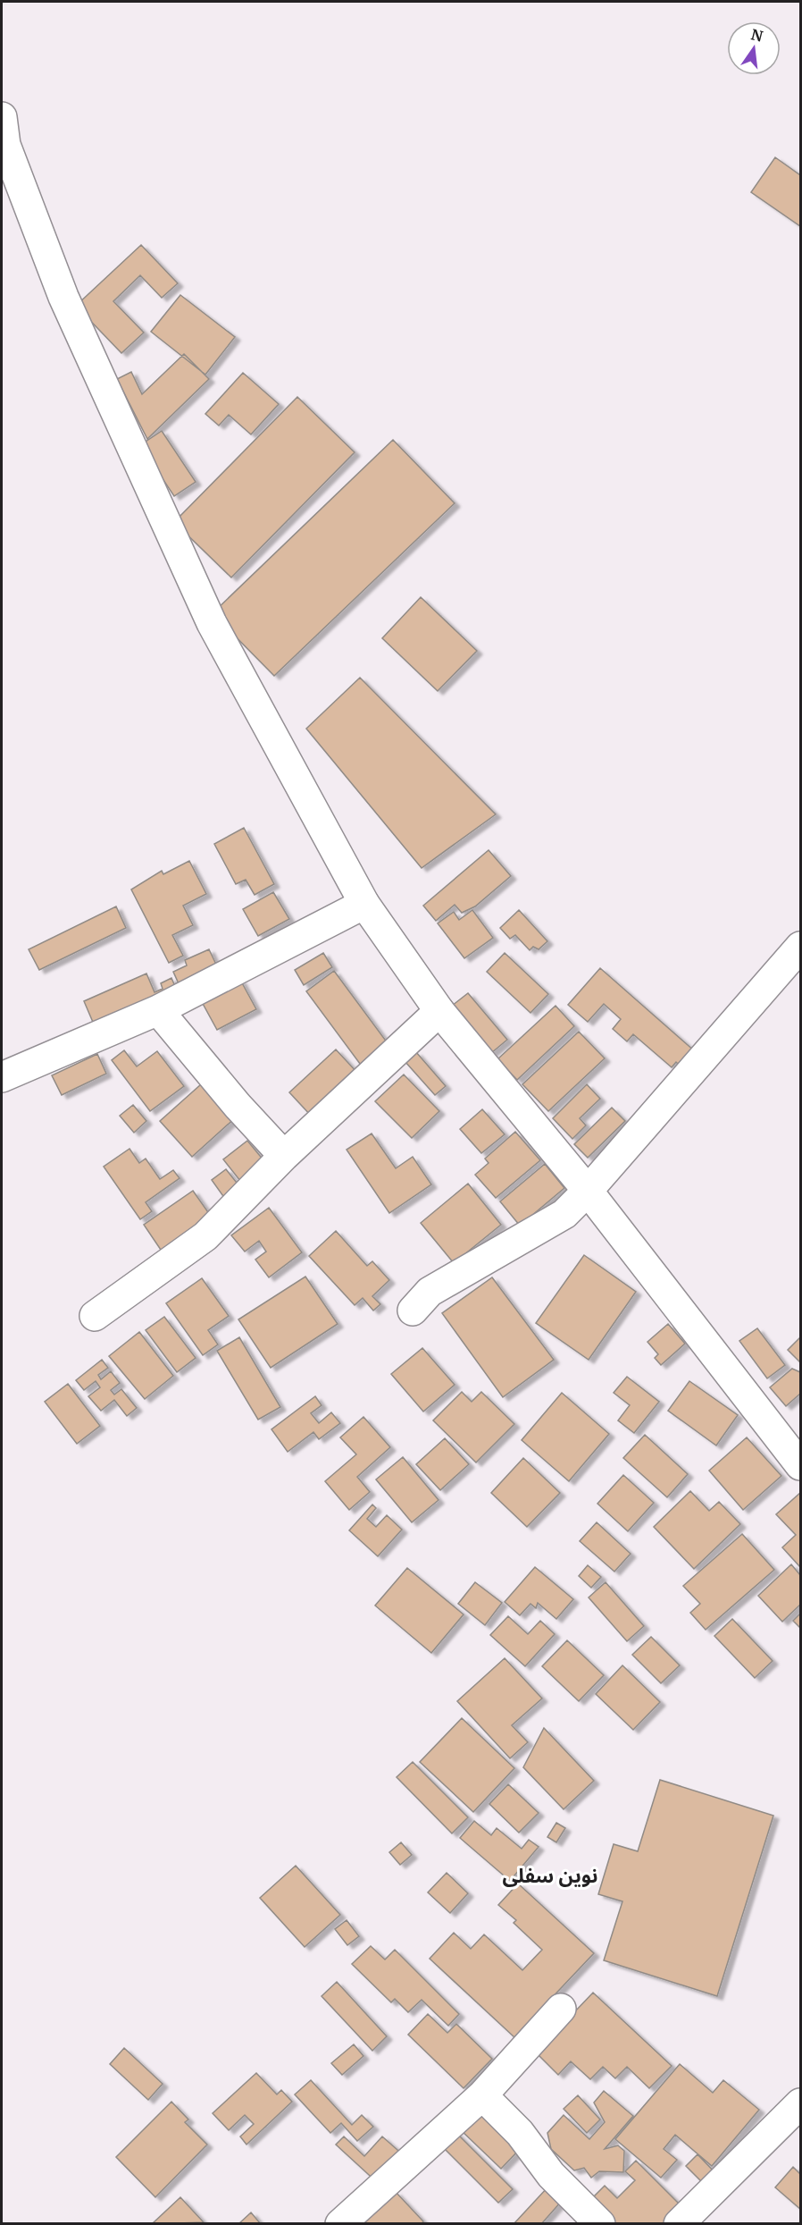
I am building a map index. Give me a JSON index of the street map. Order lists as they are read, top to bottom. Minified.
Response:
{"districts":["نوین سفلى"],"north":"top"}
